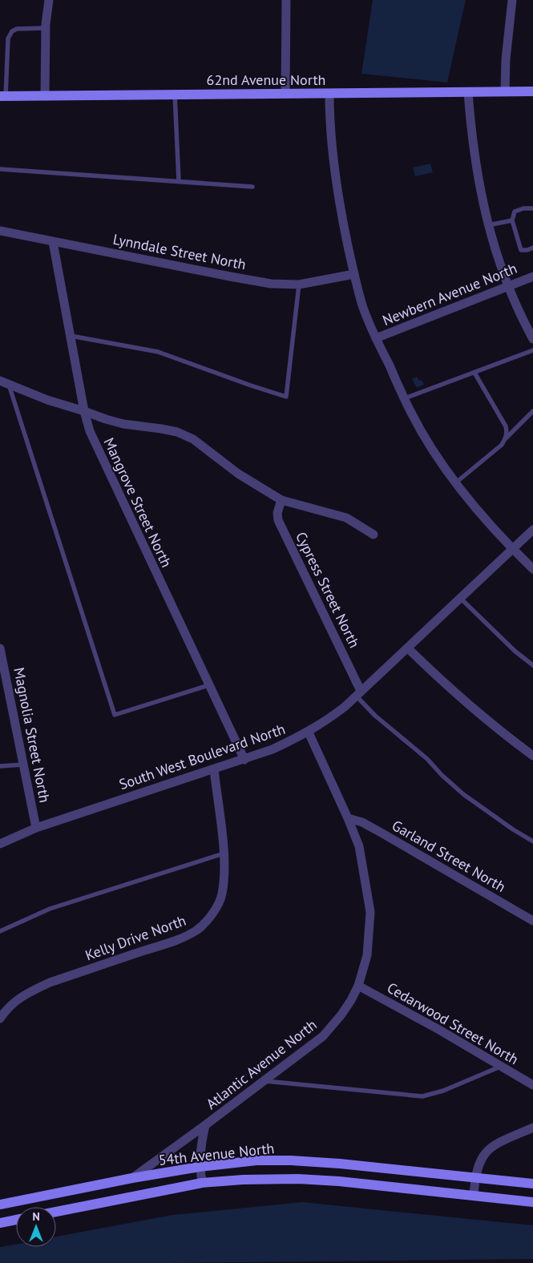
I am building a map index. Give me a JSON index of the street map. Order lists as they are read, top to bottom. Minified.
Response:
{"streets":{"main road":["62nd Avenue North","54th Avenue North"],"street":["Lynndale Street North","Newbern Avenue North","Mangrove Street North","Cypress Street North","Magnolia Street North","South West Boulevard North","Garland Street North","Kelly Drive North","Cedarwood Street North","Atlantic Avenue North"]},"crossings":[["Lynndale Street North","Mangrove Street North"],["Mangrove Street North","South West Boulevard North"],["Cypress Street North","South West Boulevard North"],["Magnolia Street North","South West Boulevard North"],["South West Boulevard North","Kelly Drive North"],["South West Boulevard North","Atlantic Avenue North"],["Garland Street North","Atlantic Avenue North"],["Cedarwood Street North","Atlantic Avenue North"],["Atlantic Avenue North","54th Avenue North"]],"north":"top"}
